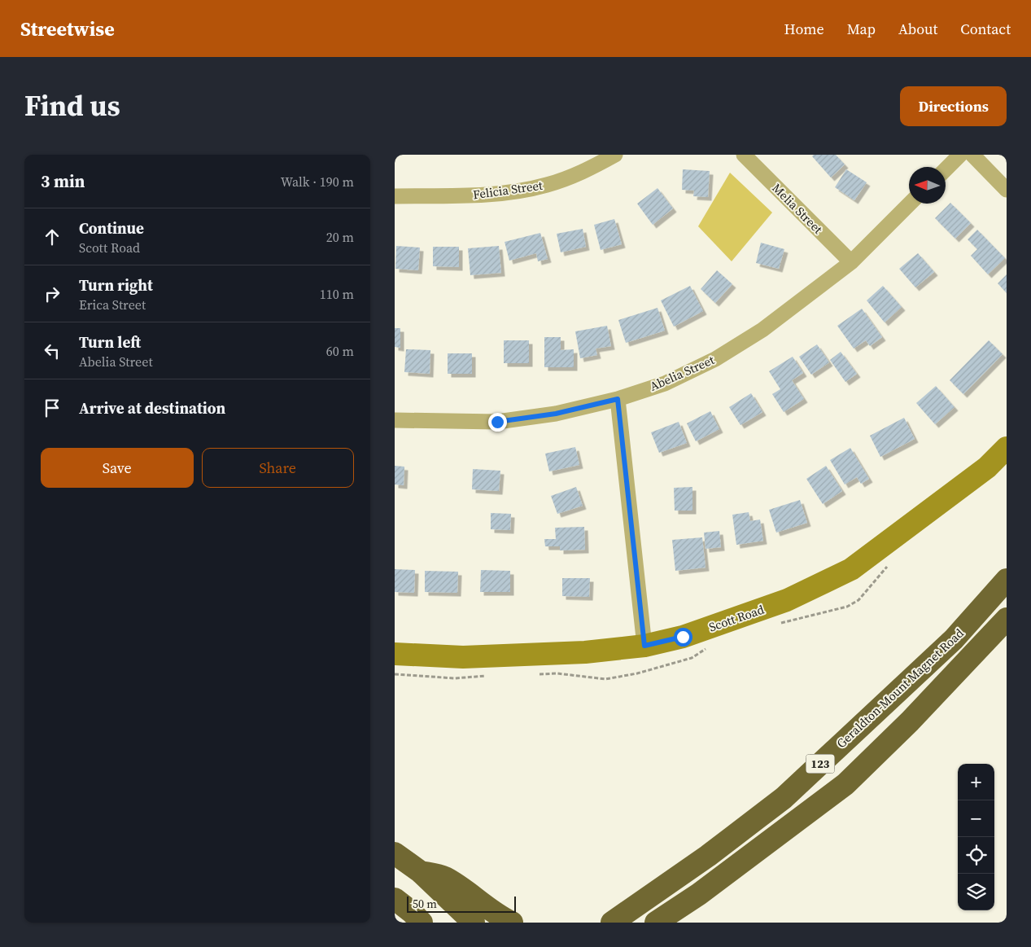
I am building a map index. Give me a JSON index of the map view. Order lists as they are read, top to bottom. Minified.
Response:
{"streets":{"highway":["Geraldton-Mount Magnet Road","123"],"street":["Felicia Street","Melia Street","Abelia Street","Scott Road"]},"crossings":[["Melia Street","Abelia Street"]],"scale_bar":"50 m","north":"left","page":{"header":"Streetwise","nav":["Home","Map","About","Contact"],"title":"Find us","buttons":["Directions",["Save","Share"]],"heading":["3 min","Walk · 190 m"],"list":[["Continue","Scott Road","20 m"],["Turn right","Erica Street","110 m"],["Turn left","Abelia Street","60 m"],"Arrive at destination"],"map_buttons":["+","−"],"scale":"50 m"}}
